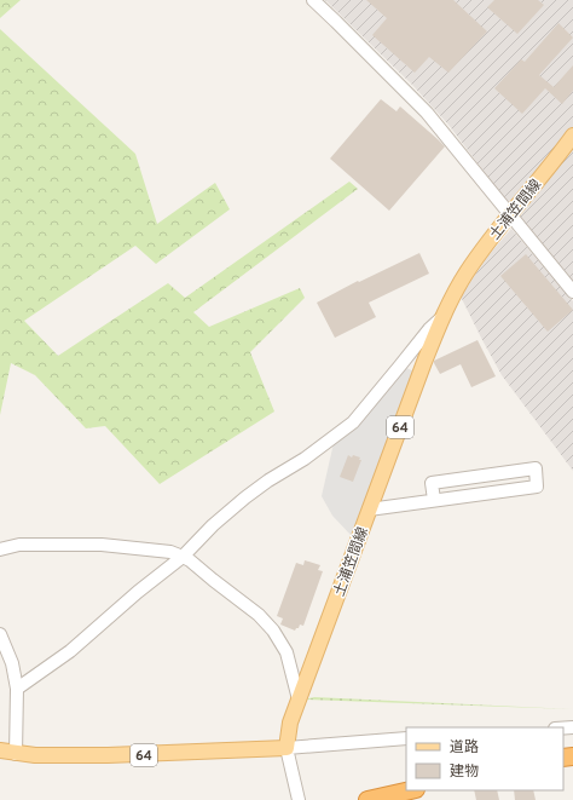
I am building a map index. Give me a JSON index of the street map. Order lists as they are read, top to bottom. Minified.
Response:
{"streets":{"main road":["土浦笠間線","64"]},"crossings":[["土浦笠間線","64"]],"legend":["道路","建物"]}
